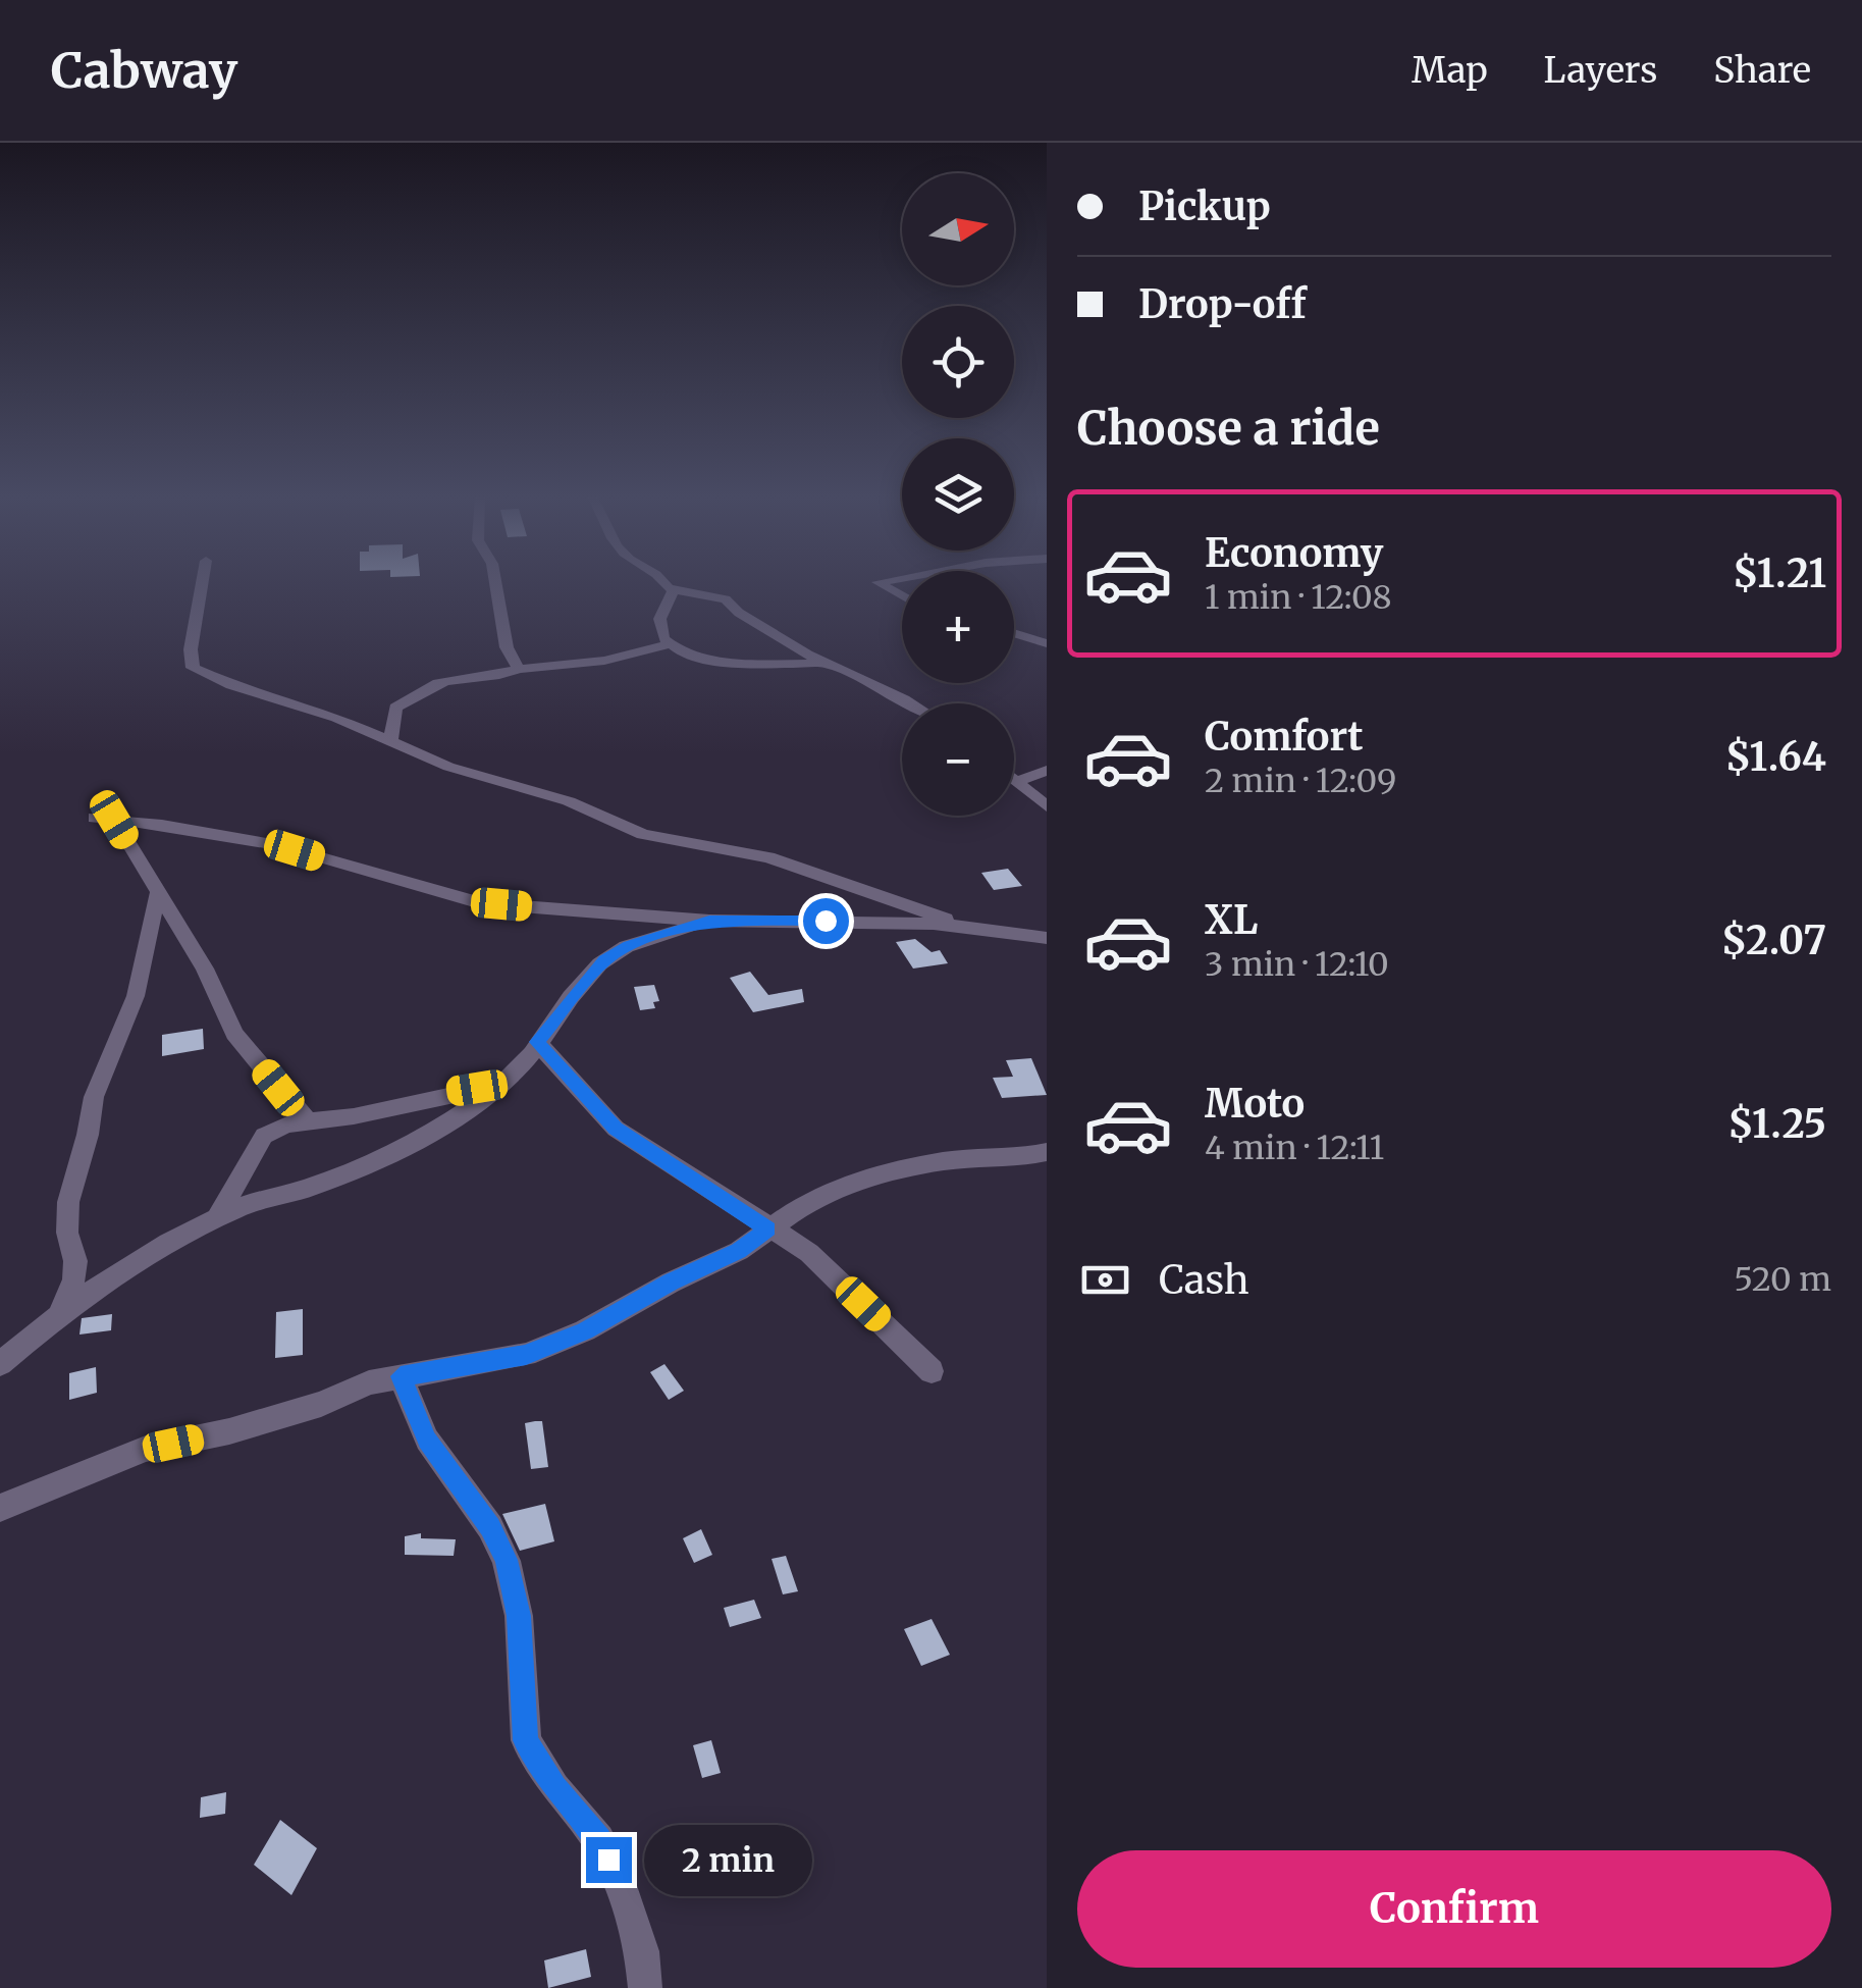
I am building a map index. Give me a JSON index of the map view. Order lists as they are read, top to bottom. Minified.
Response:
{"north":"right","page":{"header":"Cabway","nav":["Map","Layers","Share"],"banner":["Pickup","Drop-off"],"map_buttons":["+","−"],"heading":"Choose a ride","list":[{"name":"Economy","note":"1 min · 12:08","value":"$1.21"},{"name":"Comfort","note":"2 min · 12:09","value":"$1.64"},{"name":"XL","note":"3 min · 12:10","value":"$2.07"},{"name":"Moto","note":"4 min · 12:11","value":"$1.25"}],"pay":["Cash","520 m"],"bubble":"2 min","buttons":"Confirm"}}
